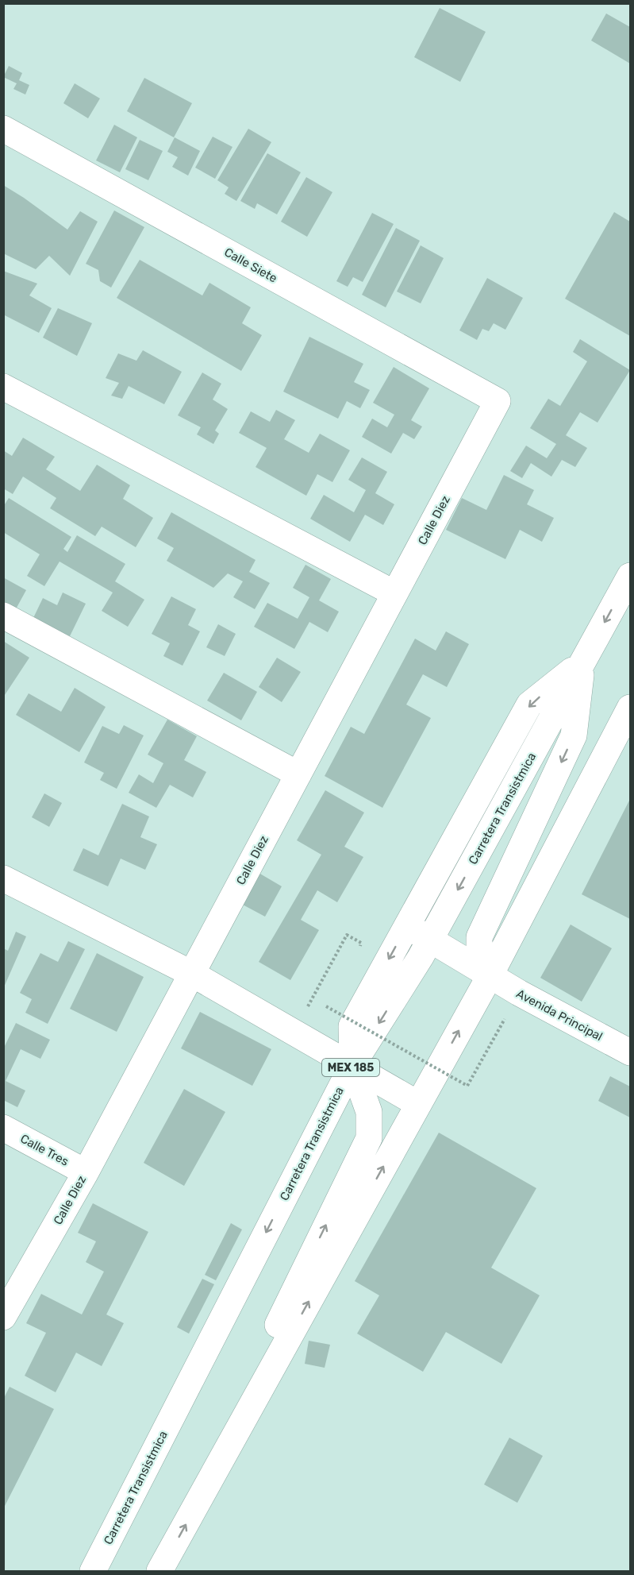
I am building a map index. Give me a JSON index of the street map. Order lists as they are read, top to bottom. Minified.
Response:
{"streets":{"main road":["Calle Siete","Calle Diez","Carretera Transistmica","Avenida Principal","MEX 185","Calle Tres"]},"crossings":[["Calle Siete","Calle Diez"],["Calle Diez","Calle Tres"],["Carretera Transistmica","Avenida Principal"]]}
